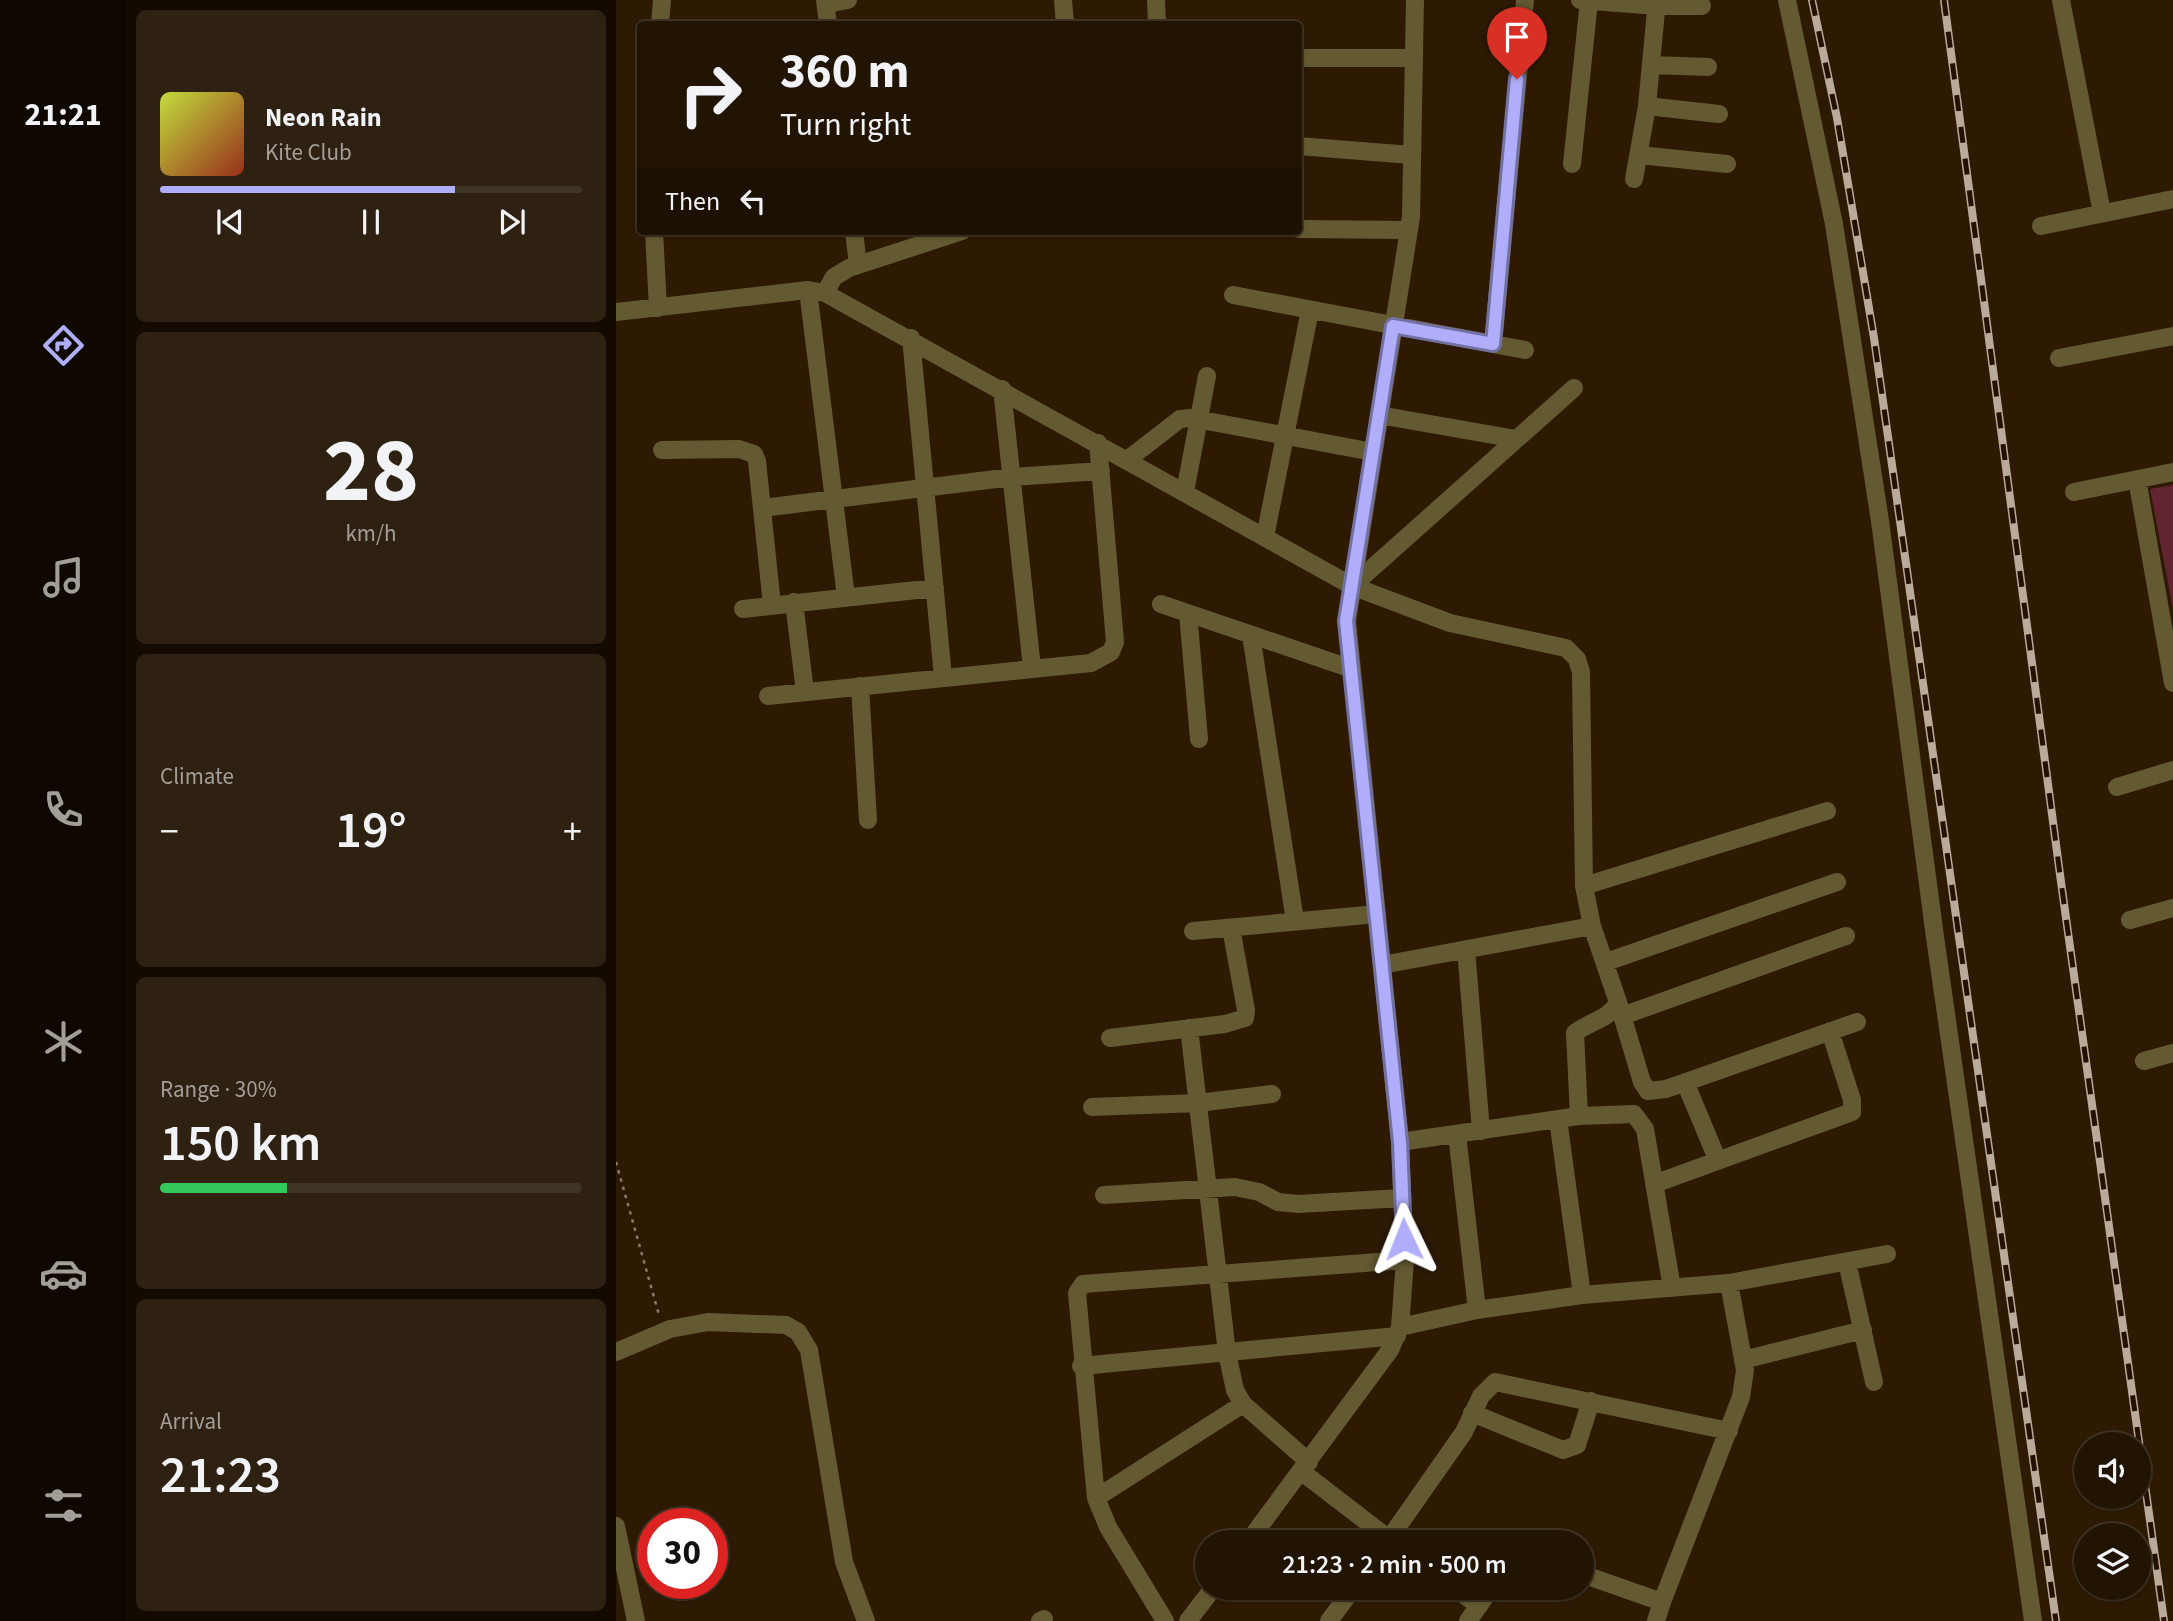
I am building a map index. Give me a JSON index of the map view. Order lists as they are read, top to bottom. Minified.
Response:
{"page":{"tabs":"21:21","turn":["360 m","Turn right"],"song":["Neon Rain","Kite Club"],"then":"Then","tile":[["28","km/h"],"Climate",["Range · 30%","150 km"],["Arrival","21:23"]],"heat":["−","19°","+"],"limit":"30","trip":"21:23 · 2 min · 500 m"}}
